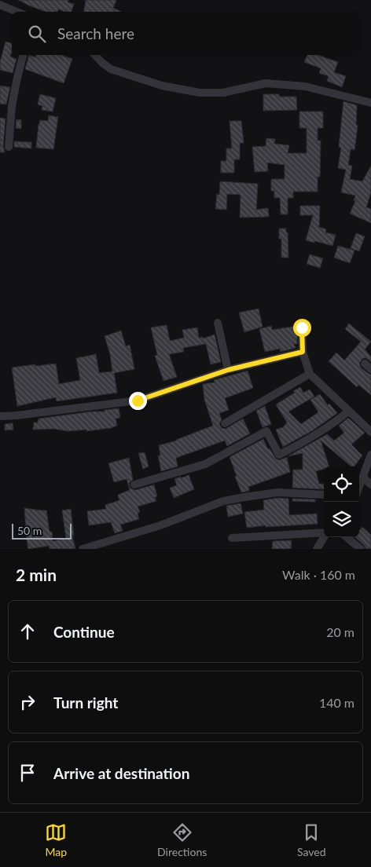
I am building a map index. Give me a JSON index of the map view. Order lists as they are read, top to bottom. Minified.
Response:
{"scale_bar":"50 m","page":{"search":"Search here","scale":"50 m","heading":["2 min","Walk · 160 m"],"list":[["Continue","20 m"],["Turn right","140 m"],"Arrive at destination"],"nav":["Map","Directions","Saved"]}}
